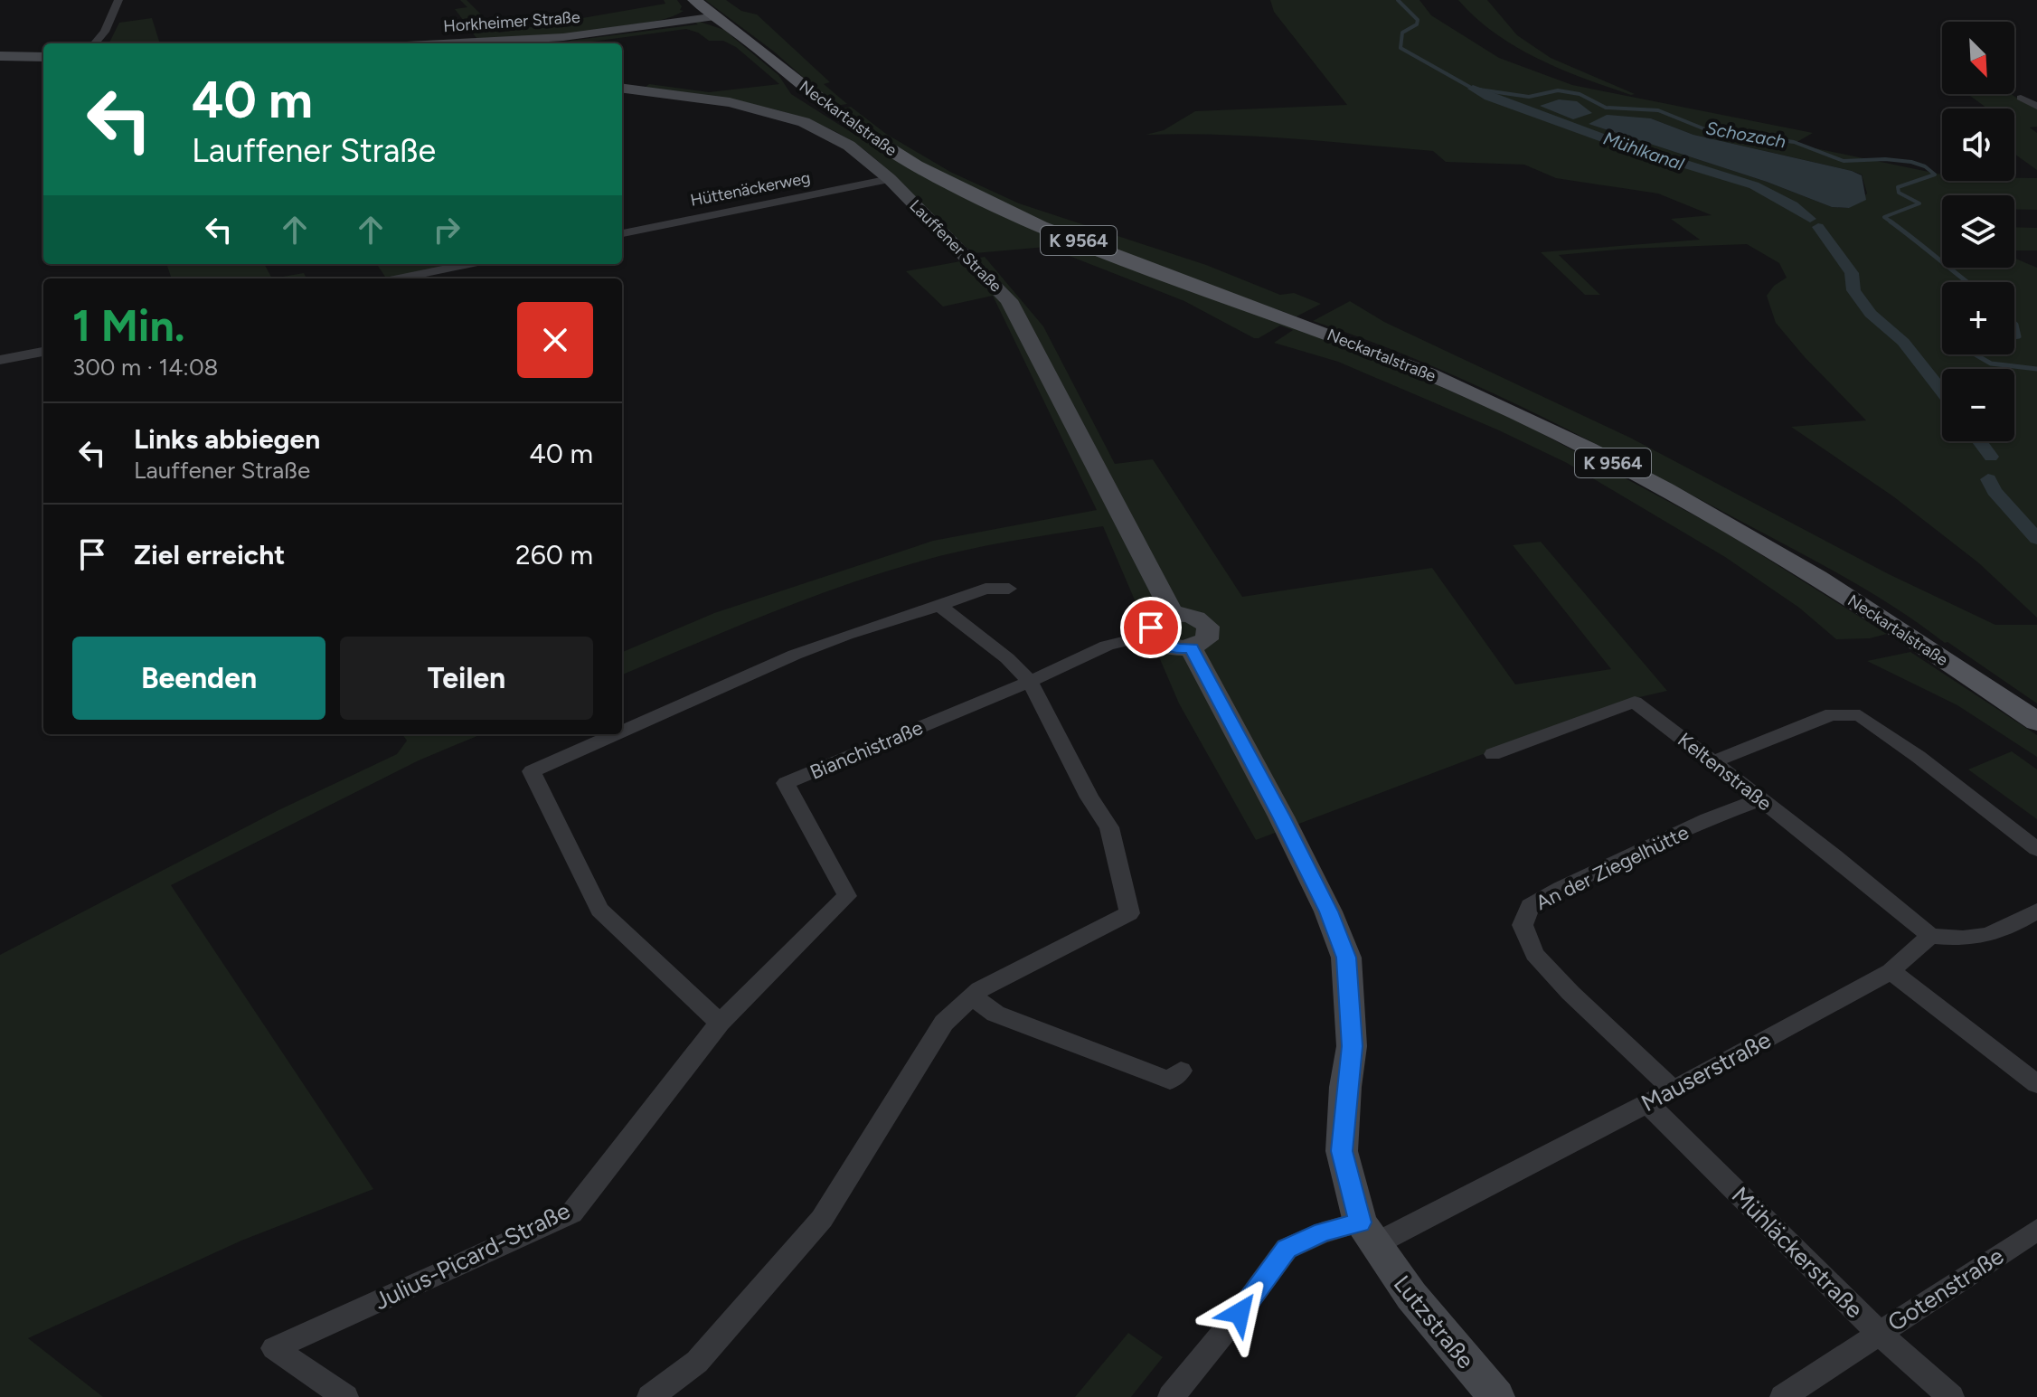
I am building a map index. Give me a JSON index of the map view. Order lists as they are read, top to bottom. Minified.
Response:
{"streets":{"main road":["Neckartalstraße","K 9564"],"street":["Horkheimer Straße","Hüttenäckerweg","Lauffener Straße","Bianchistraße","Keltenstraße","An der Ziegelhütte","Mauserstraße","Mühläckerstraße","Julius-Picard-Straße","Gotenstraße","Lutzstraße"]},"crossings":[["Horkheimer Straße","Neckartalstraße"],["Hüttenäckerweg","Lauffener Straße"],["Bianchistraße","Julius-Picard-Straße"],["Keltenstraße","An der Ziegelhütte"],["Keltenstraße","Mauserstraße"],["An der Ziegelhütte","Mauserstraße"],["Mauserstraße","Mühläckerstraße"],["Mauserstraße","Lutzstraße"],["Mühläckerstraße","Gotenstraße"]],"water":["Schozach","Mühlkanal"],"north":"bottom right","page":{"map_buttons":["+","−"],"turn":["40 m","Lauffener Straße"],"heading":["1 Min.","300 m · 14:08"],"list":[{"name":"Links abbiegen","note":"Lauffener Straße","value":"40 m"},{"name":"Ziel erreicht","value":"260 m"}],"buttons":["Beenden","Teilen"]}}
